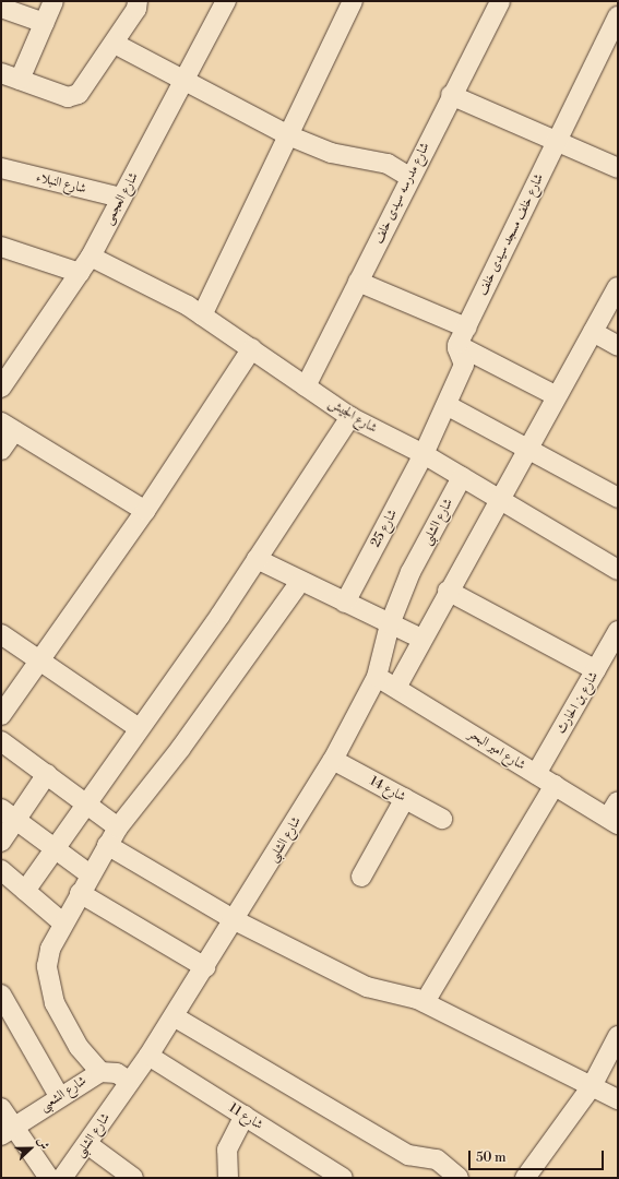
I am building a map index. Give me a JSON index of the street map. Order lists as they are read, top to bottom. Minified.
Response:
{"streets":{"street":["شارع النبلاء","شارع مدرسه سيدى خلف","شارع العجمى","شارع خلف مسجد سيدى خلف","شارع الجيش","شارع الشلبى","شارع 25","شارع بن الحارث","شارع امير البحر","شارع 14","شارع الشعبى","شارع 11"]},"crossings":[["شارع النبلاء","شارع العجمى"],["شارع مدرسه سيدى خلف","شارع الجيش"],["شارع العجمى","شارع الجيش"],["شارع الجيش","شارع الشلبى"],["شارع الجيش","شارع 25"],["شارع الشلبى","شارع امير البحر"],["شارع الشلبى","شارع 14"],["شارع الشلبى","شارع الشعبى"],["شارع الشلبى","شارع 11"],["شارع بن الحارث","شارع امير البحر"]],"scale_bar":"50 m","north":"right"}
